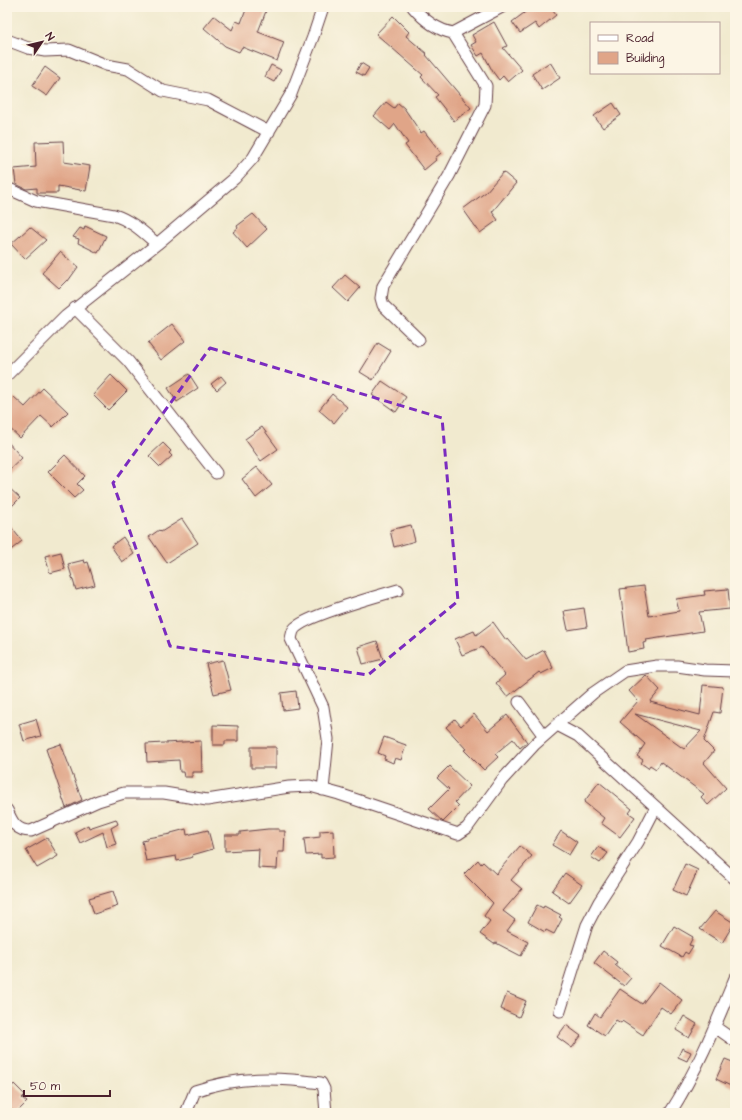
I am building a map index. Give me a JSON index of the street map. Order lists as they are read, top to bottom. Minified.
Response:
{"legend":["Road","Building"],"scale_bar":"50 m","north":"top right"}
